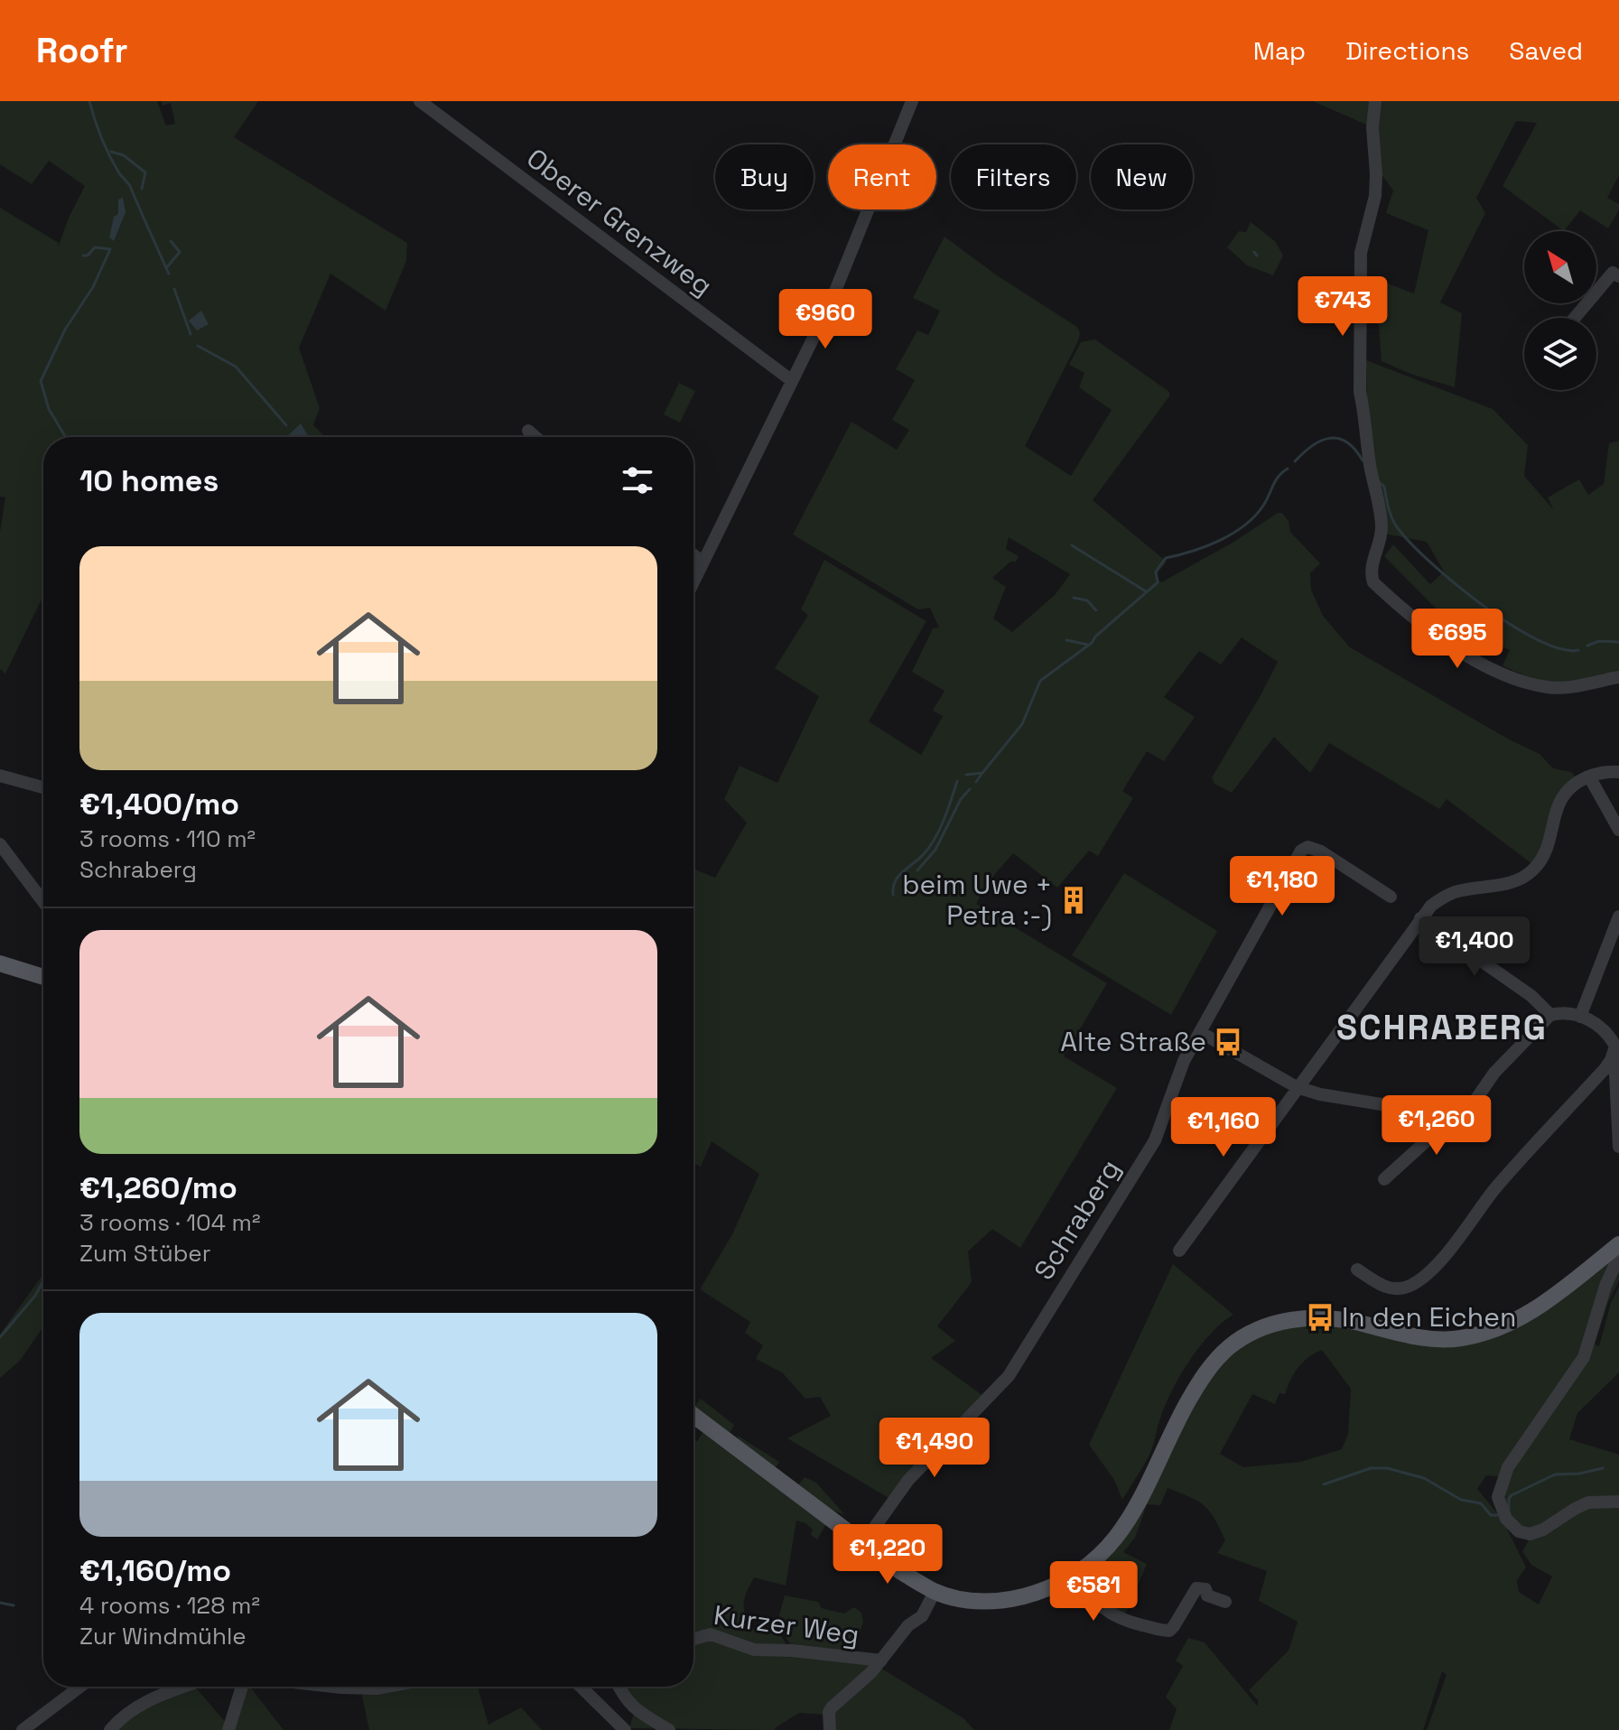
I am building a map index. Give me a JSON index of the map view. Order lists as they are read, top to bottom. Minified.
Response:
{"streets":{"street":["Oberer Grenzweg","Schraberg","Kurzer Weg"]},"districts":["SCHRABERG"],"places":{"building":["beim Uwe + Petra :-)"],"bus stop":["Alte Straße","In den Eichen"]},"north":"top left","page":{"header":"Roofr","nav":["Map","Directions","Saved"],"chip":["Buy","Rent","Filters","New"],"price":["€743","€960","€695","€1,180","€1,400","€1,260","€1,160","€1,490","€1,220","€581"],"heading":"10 homes","list":[{"name":"€1,400/mo","note":"3 rooms · 110 m² · Schraberg"},{"name":"€1,260/mo","note":"3 rooms · 104 m² · Zum Stüber"},{"name":"€1,160/mo","note":"4 rooms · 128 m² · Zur Windmühle"}]}}
